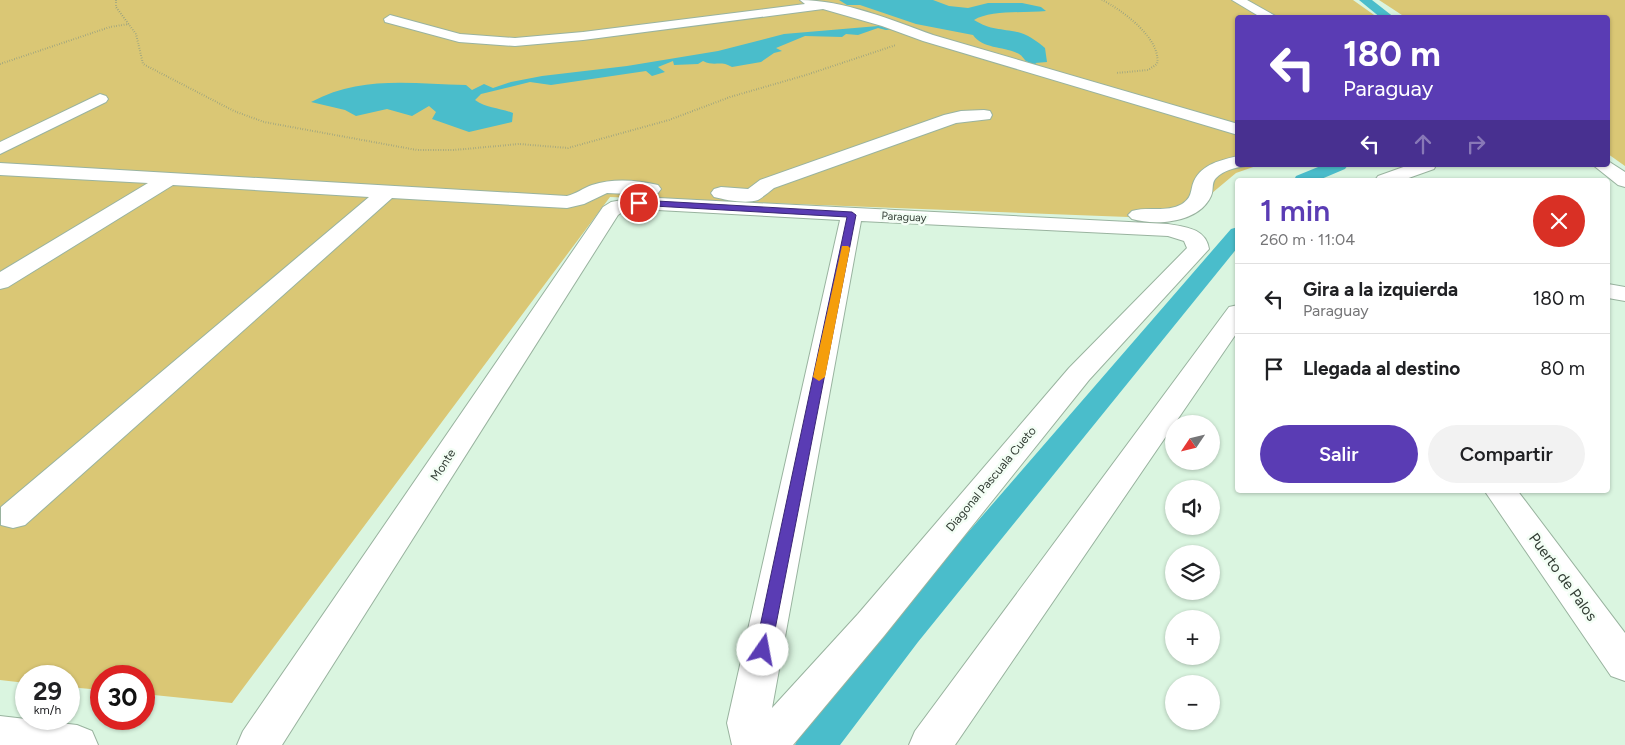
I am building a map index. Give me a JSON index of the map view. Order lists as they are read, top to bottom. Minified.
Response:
{"streets":{"street":["Paraguay","Monte","Diagonal Pascuala Cueto","Puerto de Palos"]},"crossings":[["Paraguay","Monte"],["Paraguay","Diagonal Pascuala Cueto"]],"north":"bottom left","page":{"turn":["180 m","Paraguay"],"heading":["1 min","260 m · 11:04"],"list":[{"name":"Gira a la izquierda","note":"Paraguay","value":"180 m"},{"name":"Llegada al destino","value":"80 m"}],"map_buttons":["+","−"],"buttons":["Salir","Compartir"],"speed":"29 km/h","limit":"30"}}
